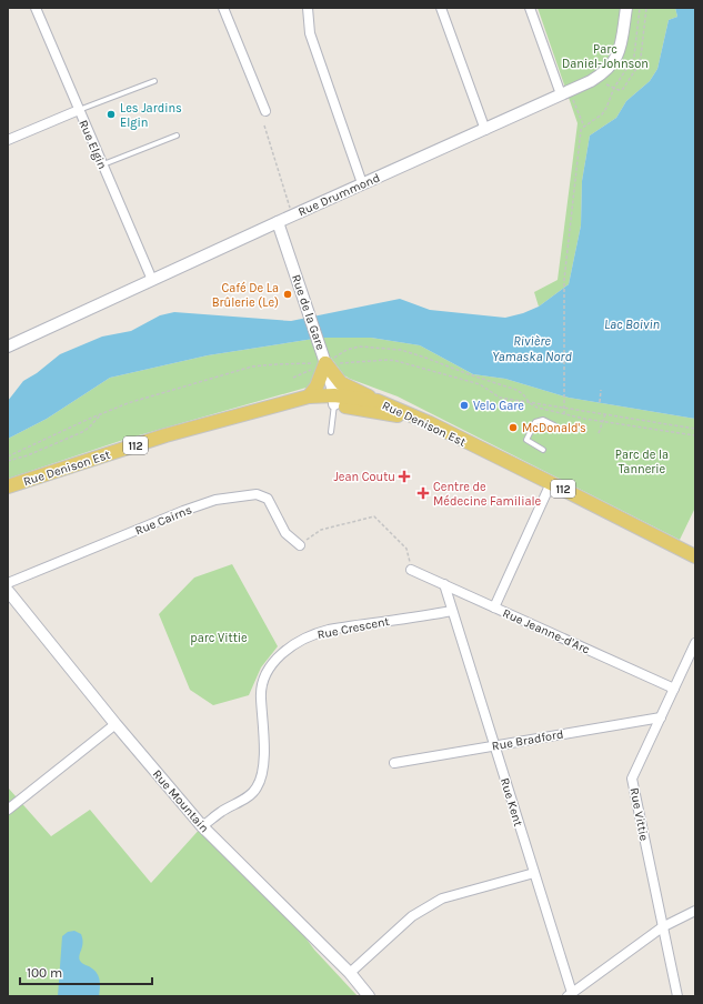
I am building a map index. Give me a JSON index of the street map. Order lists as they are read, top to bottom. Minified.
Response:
{"streets":{"main road":["Rue Denison Est","112"],"street":["Rue Elgin","Rue Drummond","Rue de la Gare","Rue Cairns","Rue Crescent","Rue Jeanne-d'Arc","Rue Bradford","Rue Mountain","Rue Kent","Rue Vittie"]},"crossings":[["Rue Elgin","Rue Drummond"],["Rue Drummond","Rue de la Gare"],["Rue de la Gare","Rue Denison Est"],["Rue Crescent","Rue Mountain"],["Rue Crescent","Rue Kent"],["Rue Jeanne-d'Arc","Rue Vittie"],["Rue Bradford","Rue Kent"],["Rue Bradford","Rue Vittie"]],"water":["Lac Boivin","Rivière Yamaska Nord"],"parks":["Parc Daniel-Johnson","Parc de la Tannerie","parc Vittie"],"places":{"other":["Les Jardins Elgin","Café De La Brûlerie (Le)","Velo Gare","McDonald's"],"health":["Jean Coutu","Centre de Médecine Familiale"]},"scale_bar":"100 m"}
